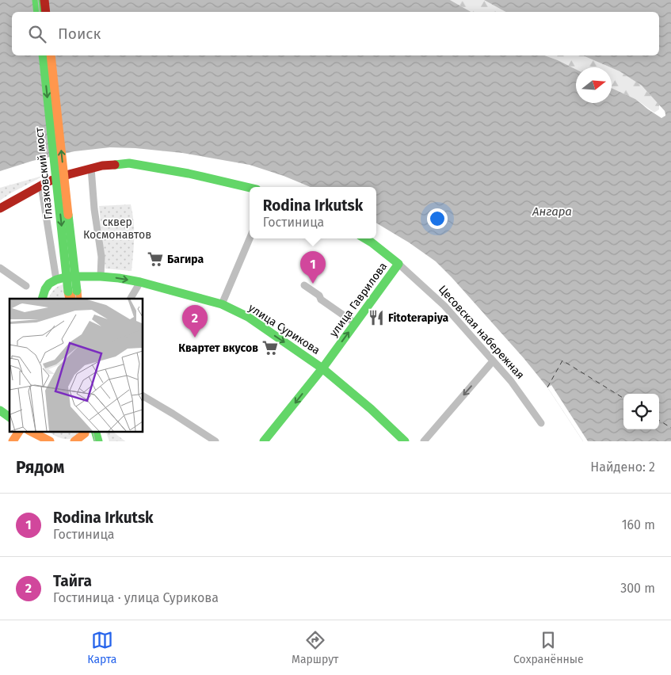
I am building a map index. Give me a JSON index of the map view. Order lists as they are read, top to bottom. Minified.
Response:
{"streets":{"main road":["Глазковский мост","улица Гаврилова","улица Сурикова","Цесовская набережная"]},"crossings":[["улица Гаврилова","улица Сурикова"],["улица Гаврилова","Цесовская набережная"]],"one_way":["улица Сурикова"],"water":["Ангара"],"parks":["сквер Космонавтов"],"places":{"supermarket":["Багира","Квартет вкусов"],"restaurant":["Fitoterapiya"]},"north":"right","page":{"search":"Поиск","popup":["Rodina Irkutsk","Гостиница"],"pins":["1","2"],"heading":["Рядом","Найдено: 2"],"list":[{"mark":"1","name":"Rodina Irkutsk","note":"Гостиница","value":"160 m"},{"mark":"2","name":"Тайга","note":"Гостиница · улица Сурикова","value":"300 m"}],"nav":["Карта","Маршрут","Сохранённые"]}}
